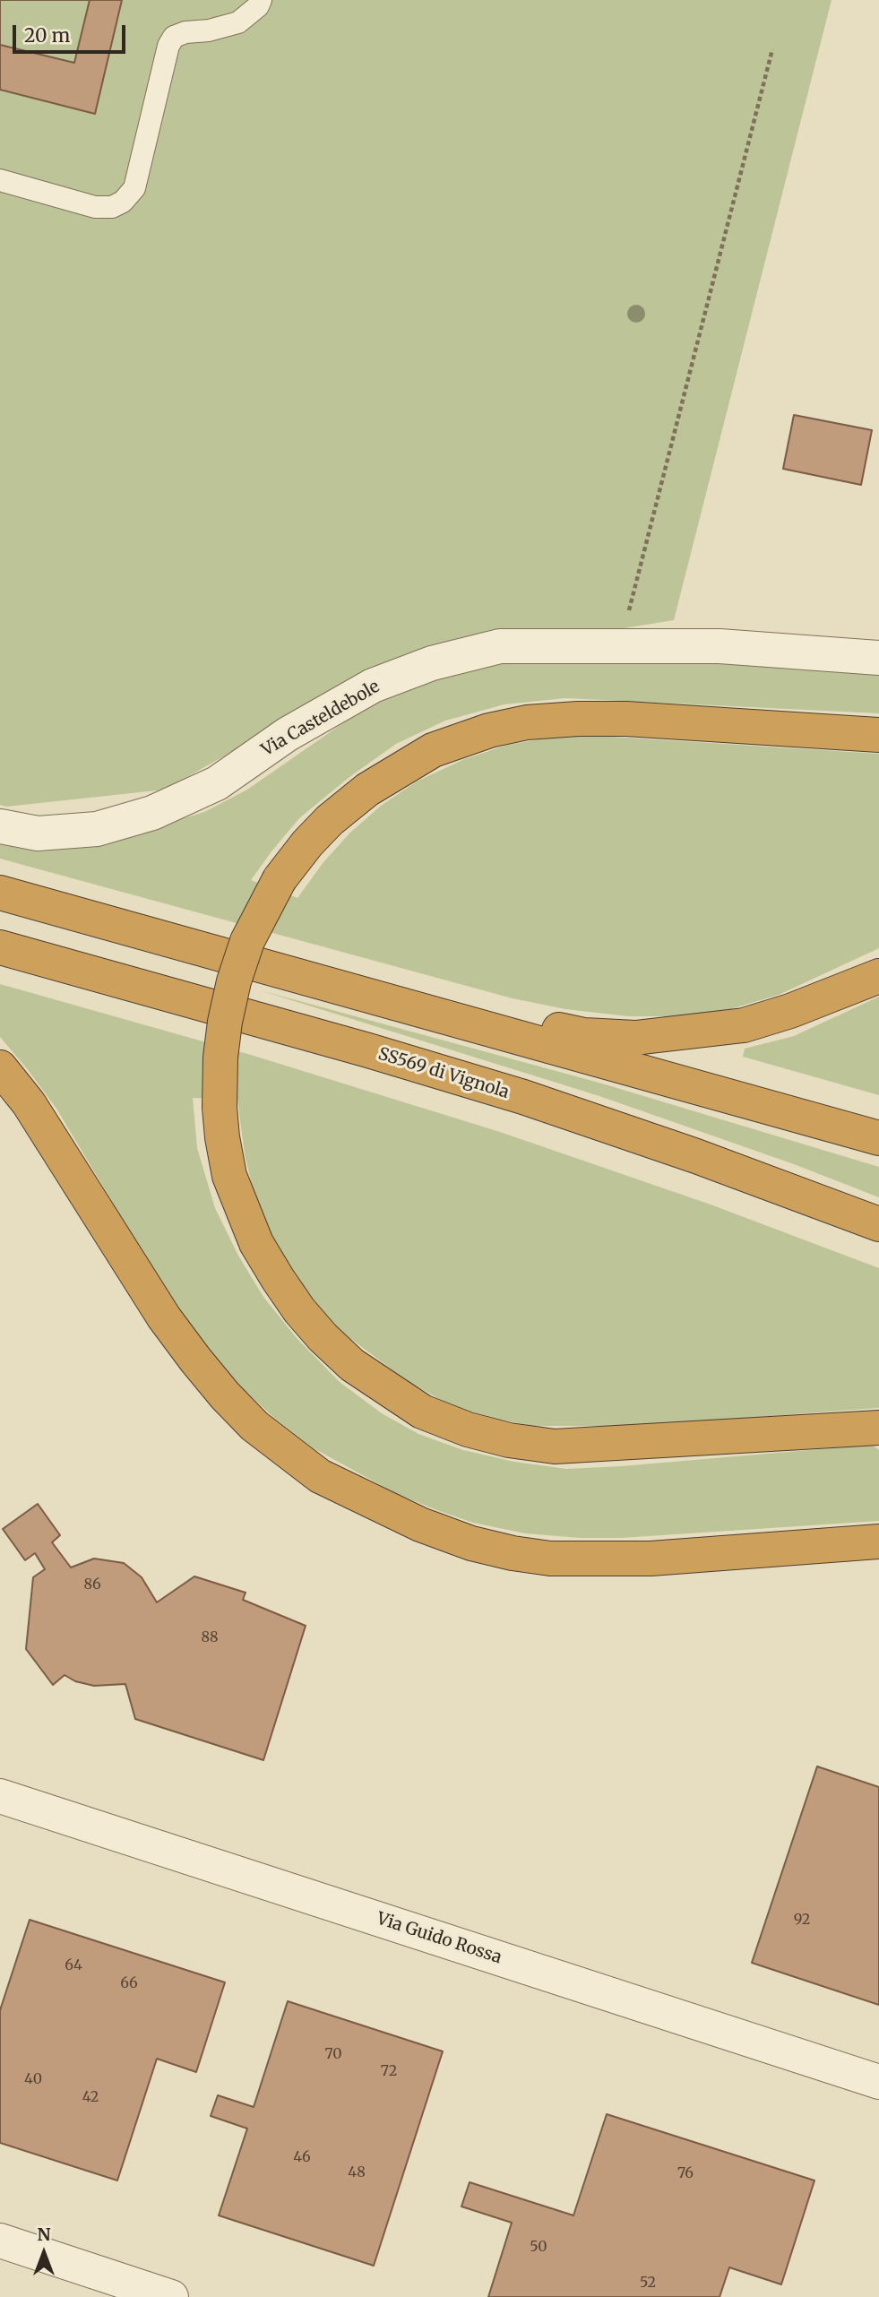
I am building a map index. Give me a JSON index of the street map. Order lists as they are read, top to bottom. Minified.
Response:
{"streets":{"highway":["SS569 di Vignola"],"street":["Via Casteldebole","Via Guido Rossa"]},"house_numbers":["86","88","92","64","66","70","72","40","42","46","48","76","50","52"],"scale_bar":"20 m","north":"top"}
